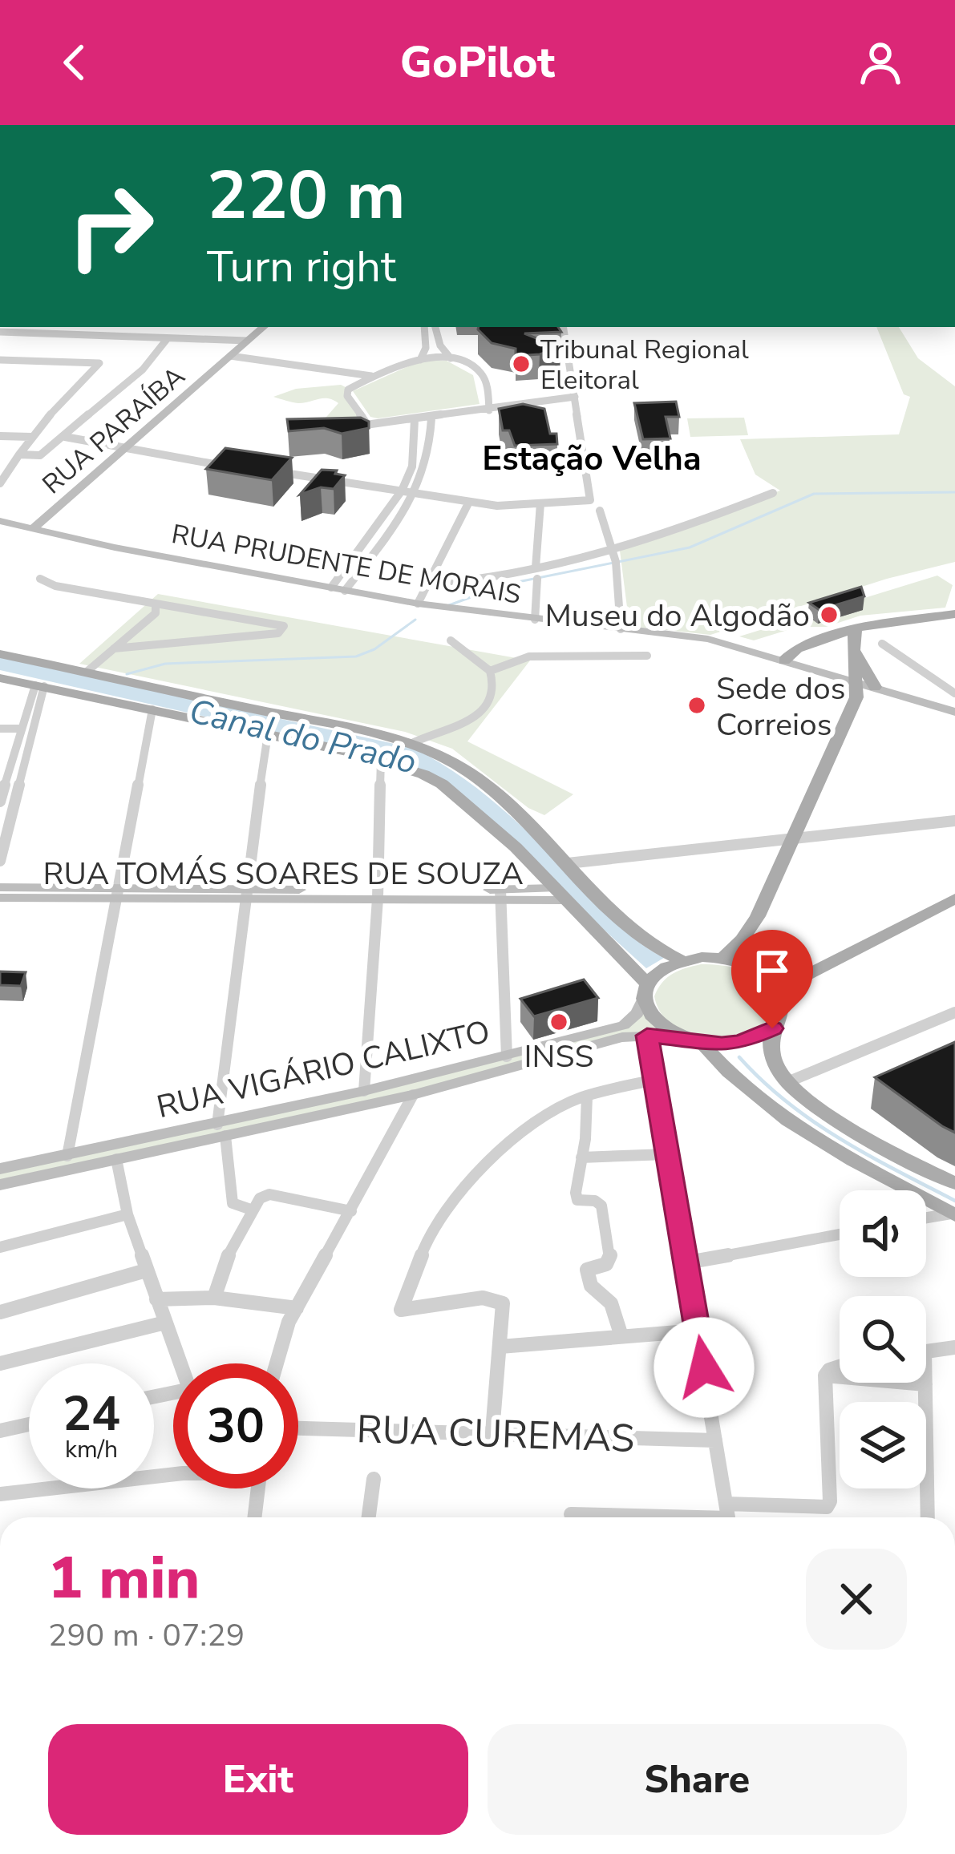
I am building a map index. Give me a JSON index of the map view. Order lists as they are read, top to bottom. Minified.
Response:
{"streets":{"street":["RUA PARAÍBA","RUA PRUDENTE DE MORAIS","RUA TOMÁS SOARES DE SOUZA","RUA VIGÁRIO CALIXTO","RUA CUREMAS"]},"crossings":[["RUA PARAÍBA","RUA PRUDENTE DE MORAIS"]],"districts":["Estação Velha"],"water":["Canal do Prado"],"places":["Tribunal Regional Eleitoral","Museu do Algodão","Sede dos Correios","INSS"],"page":{"header":"GoPilot","turn":["220 m","Turn right"],"speed":"24 km/h","limit":"30","heading":["1 min","290 m · 07:29"],"buttons":["Exit","Share"]}}
